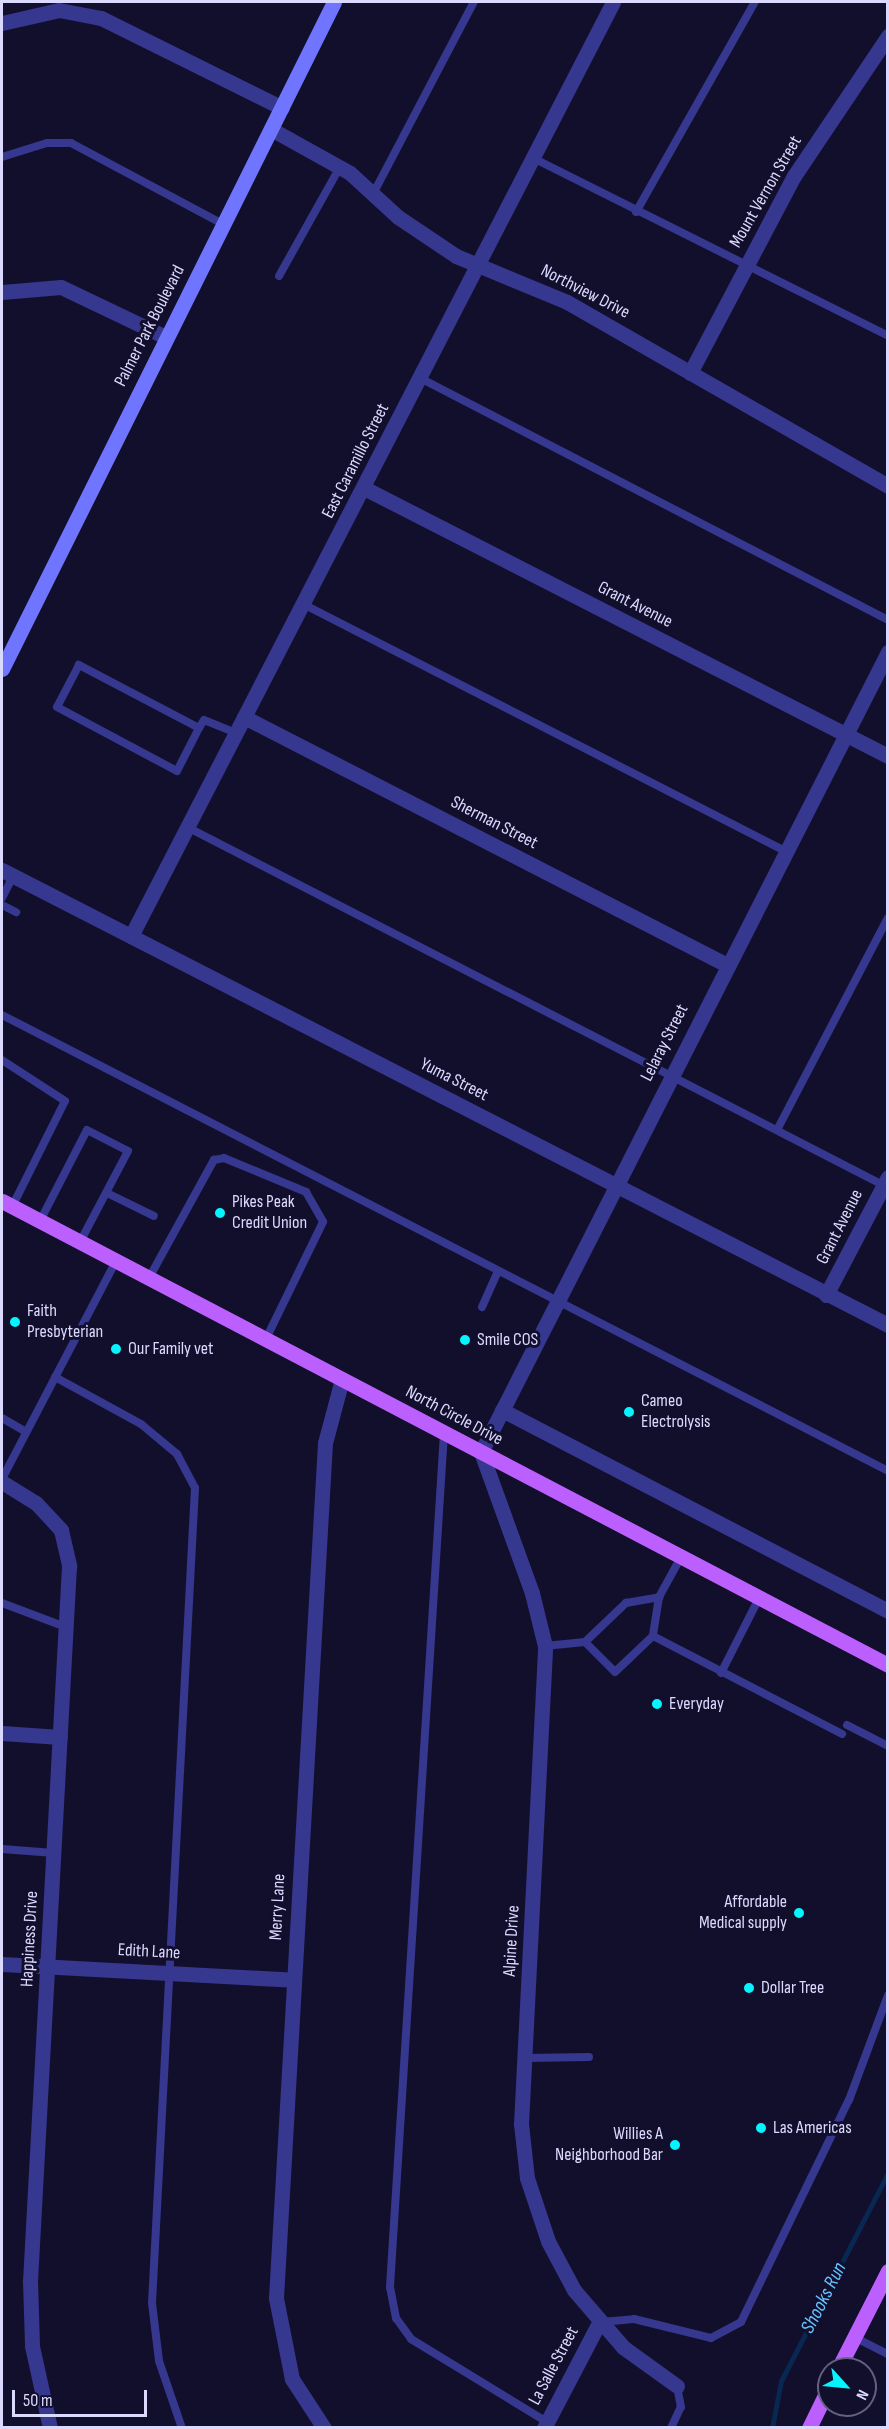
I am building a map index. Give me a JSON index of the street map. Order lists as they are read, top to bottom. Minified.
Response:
{"streets":{"main road":["Palmer Park Boulevard","North Circle Drive"],"street":["Mount Vernon Street","Northview Drive","East Caramillo Street","Grant Avenue","Sherman Street","Lelaray Street","Yuma Street","Merry Lane","Happiness Drive","Alpine Drive","Edith Lane","La Salle Street"]},"crossings":[["Mount Vernon Street","Northview Drive"],["Northview Drive","Palmer Park Boulevard"],["Northview Drive","East Caramillo Street"],["East Caramillo Street","Grant Avenue"],["East Caramillo Street","Sherman Street"],["East Caramillo Street","Yuma Street"],["Grant Avenue","Lelaray Street"],["Grant Avenue","Yuma Street"],["Sherman Street","Lelaray Street"],["Lelaray Street","Yuma Street"],["Lelaray Street","North Circle Drive"],["Lelaray Street","Alpine Drive"],["North Circle Drive","Merry Lane"],["North Circle Drive","Alpine Drive"],["Merry Lane","Edith Lane"],["Happiness Drive","Edith Lane"],["Alpine Drive","La Salle Street"]],"water":["Shooks Run"],"places":["Pikes Peak Credit Union","Faith Presbyterian","Smile COS","Our Family vet","Cameo Electrolysis","Everyday","Affordable Medical supply","Dollar Tree","Las Americas","Willies A Neighborhood Bar"],"scale_bar":"50 m","north":"bottom right"}
